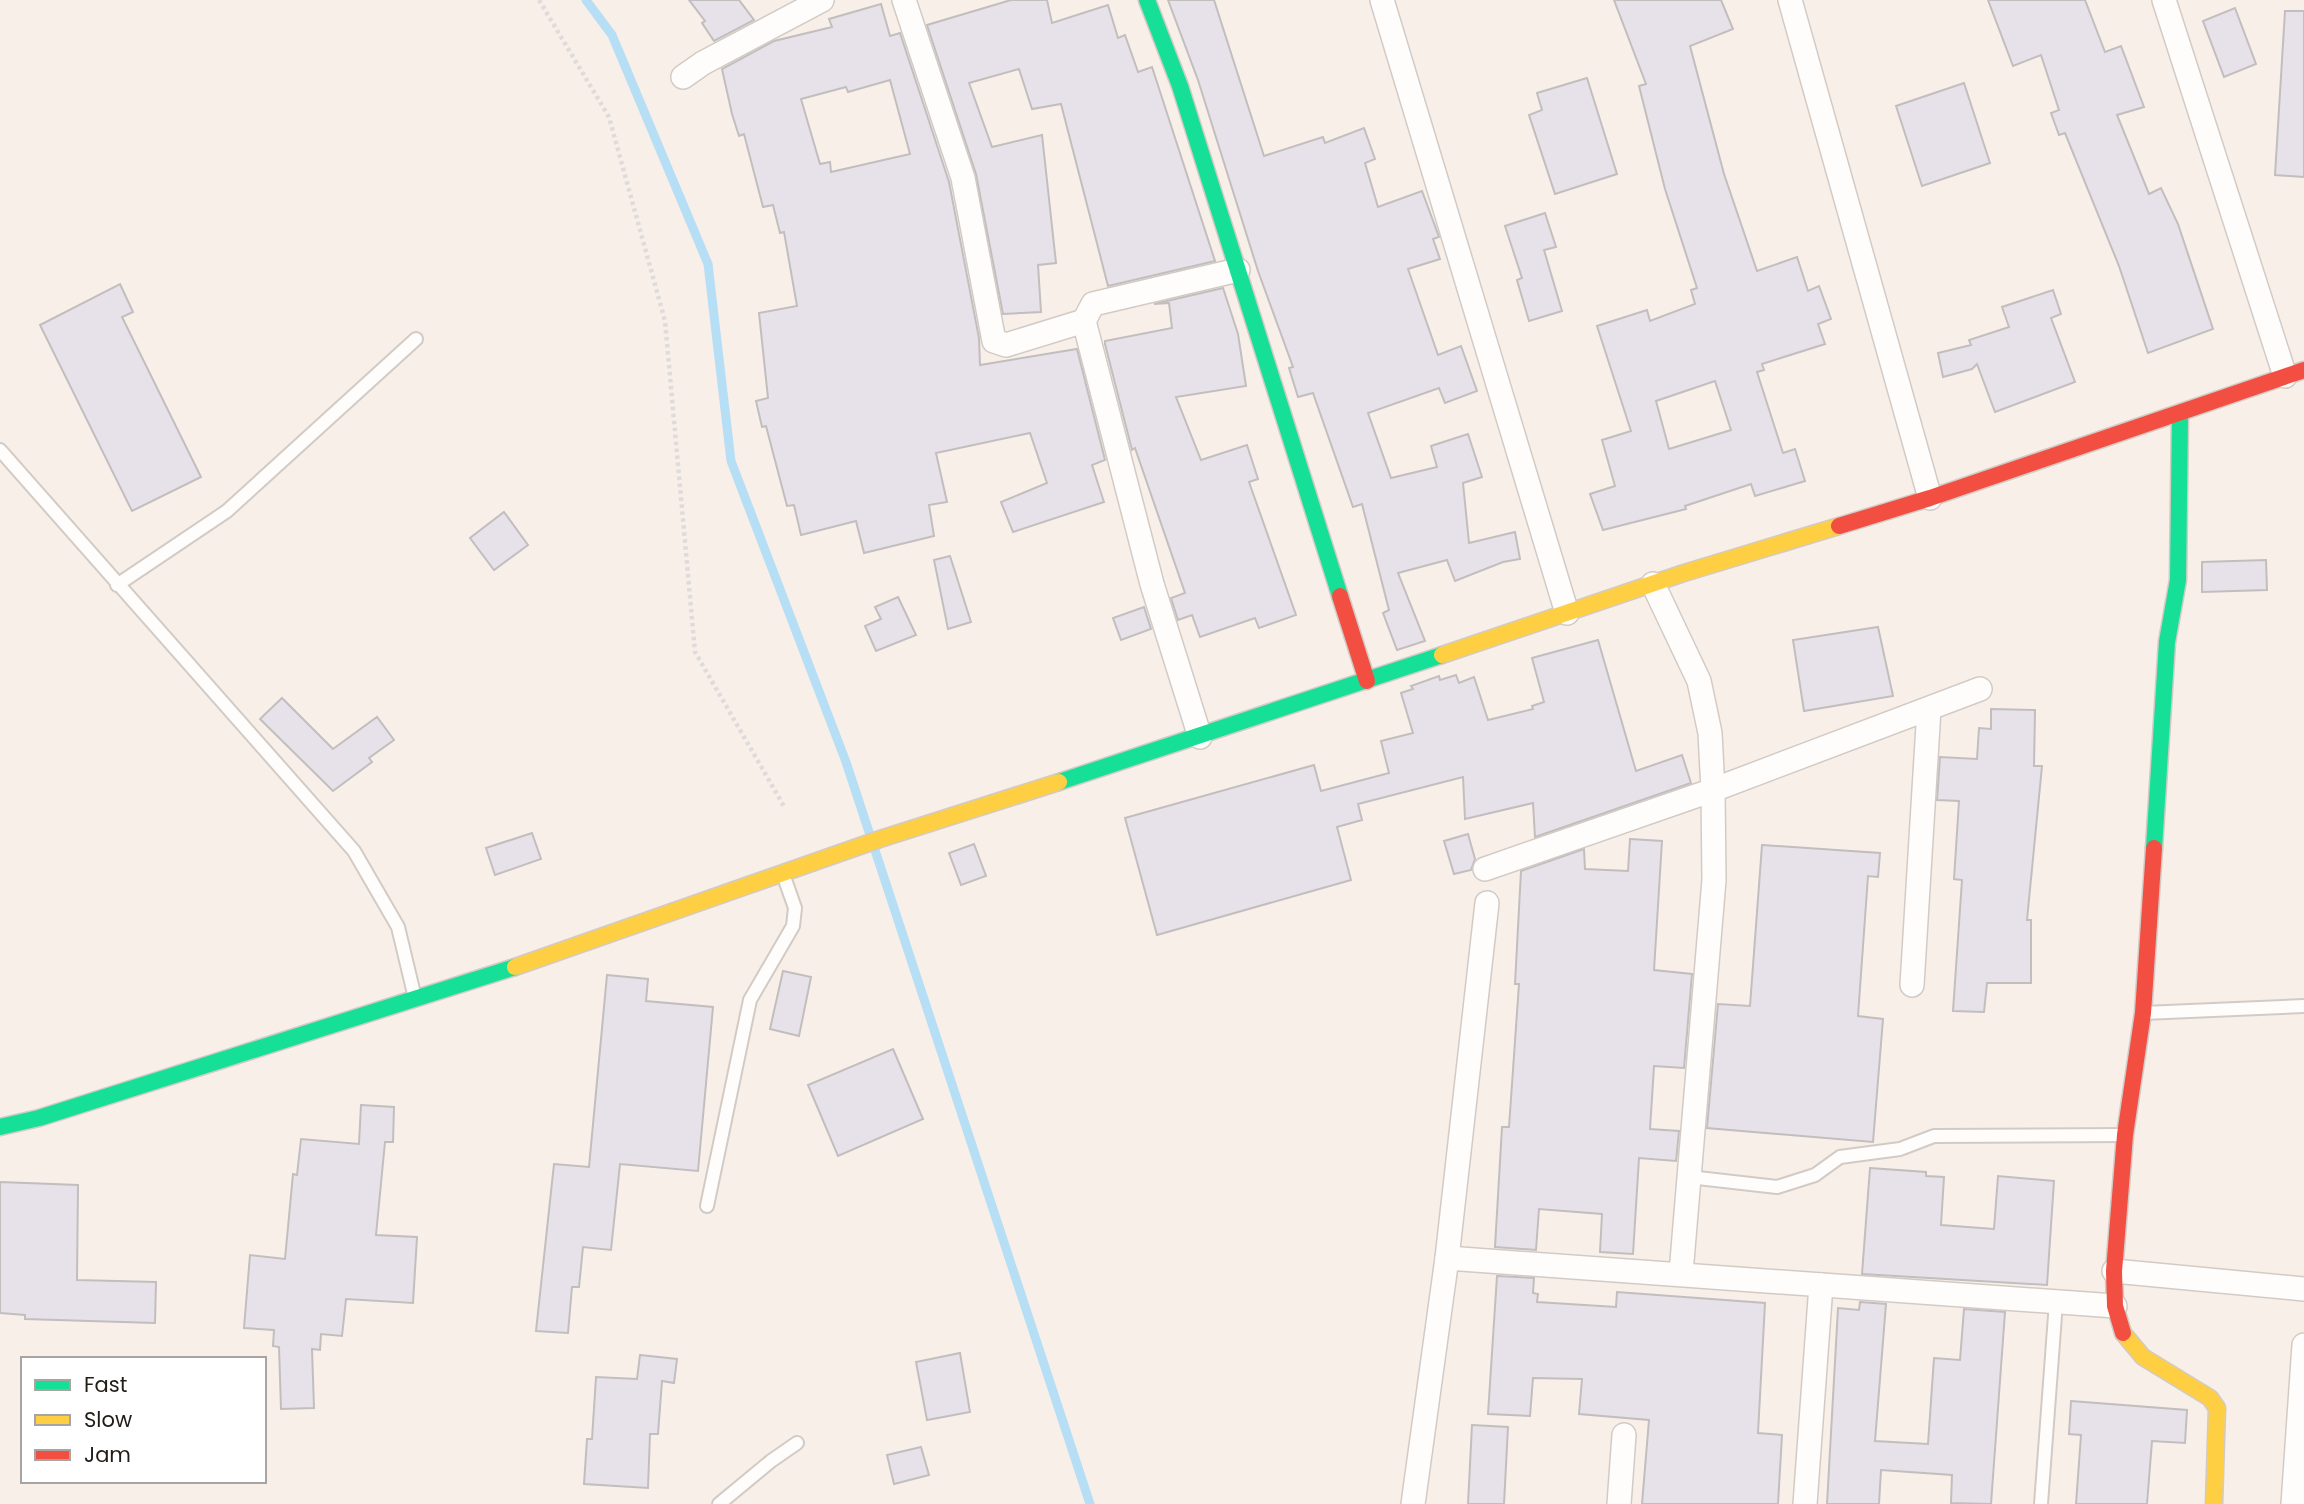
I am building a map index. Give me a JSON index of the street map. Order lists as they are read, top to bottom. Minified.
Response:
{"legend":["Fast","Slow","Jam"]}
